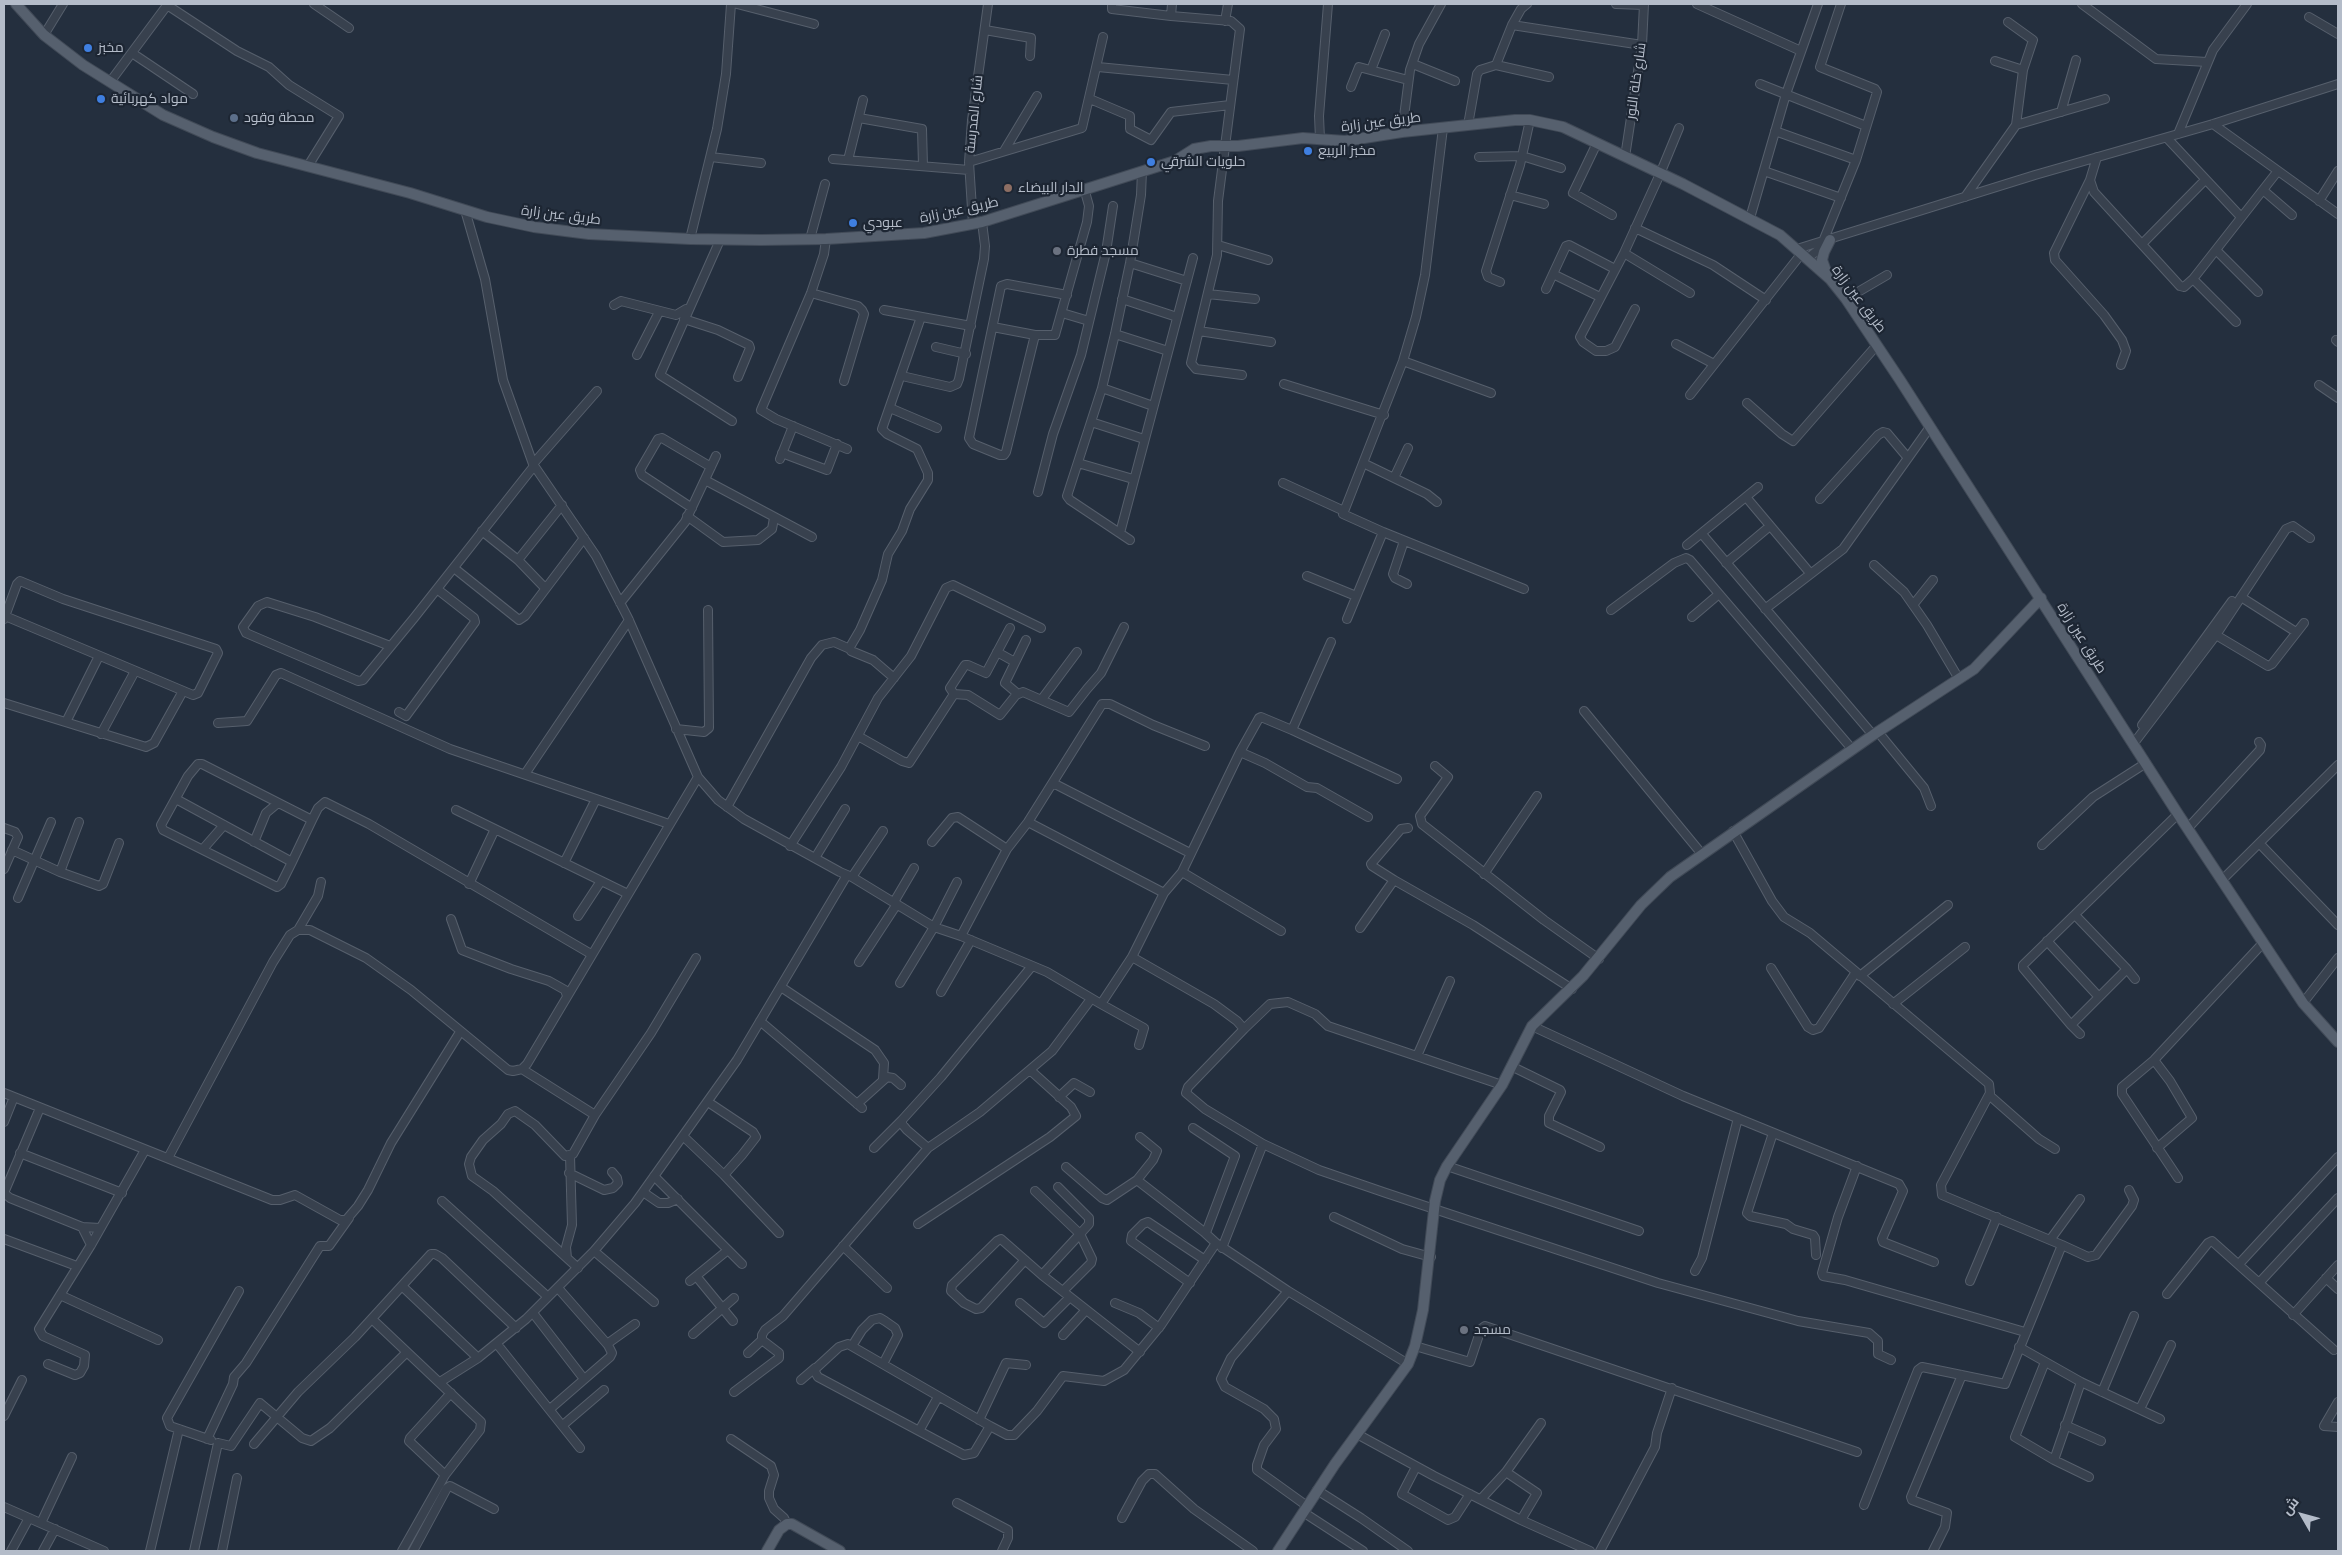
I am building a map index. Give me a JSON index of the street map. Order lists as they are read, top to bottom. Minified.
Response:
{"streets":{"main road":["طريق عين زارة"],"street":["شارع خلة النور","شارع المدرسة"]},"crossings":[["شارع خلة النور","طريق عين زارة"],["شارع المدرسة","طريق عين زارة"]],"places":["مخبز","مواد كهربائية","محطة وقود","مخبز الربيع","حلويات الشرقي","الدار البيضاء","عبودي","مسجد فطرة","مسجد"],"north":"top left"}
